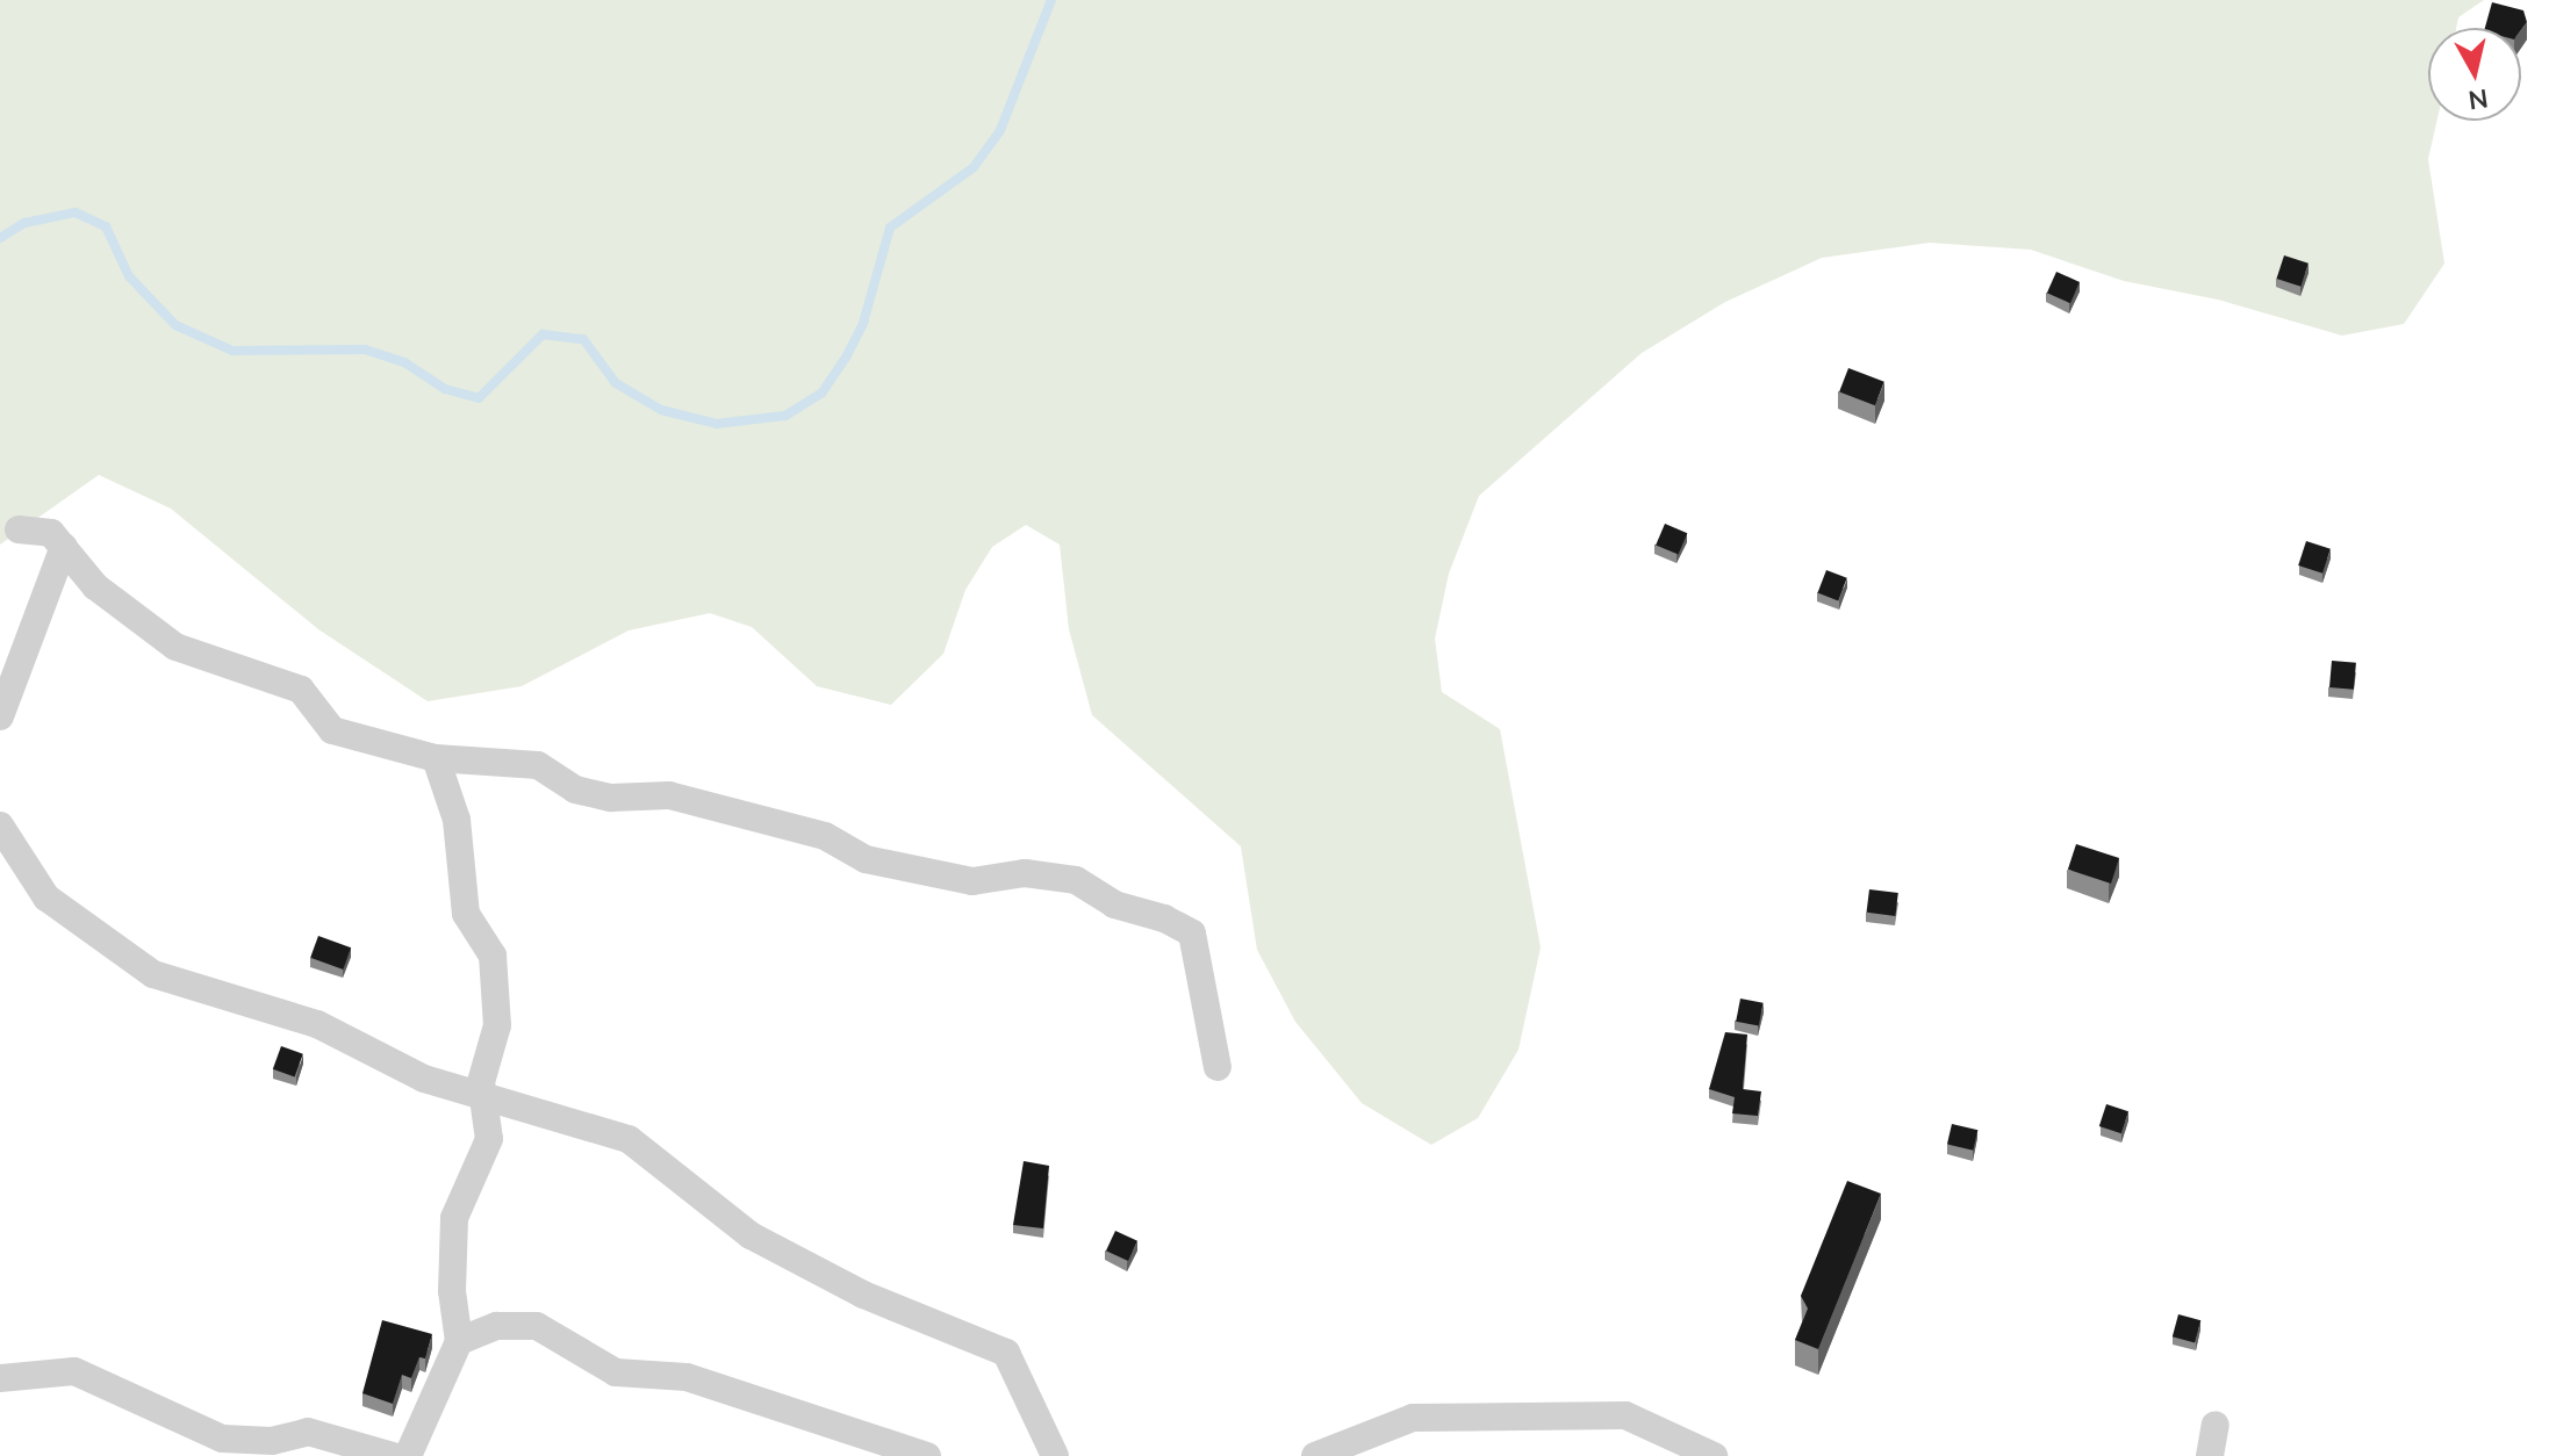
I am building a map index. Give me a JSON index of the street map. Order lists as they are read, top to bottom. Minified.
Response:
{"north":"bottom"}
